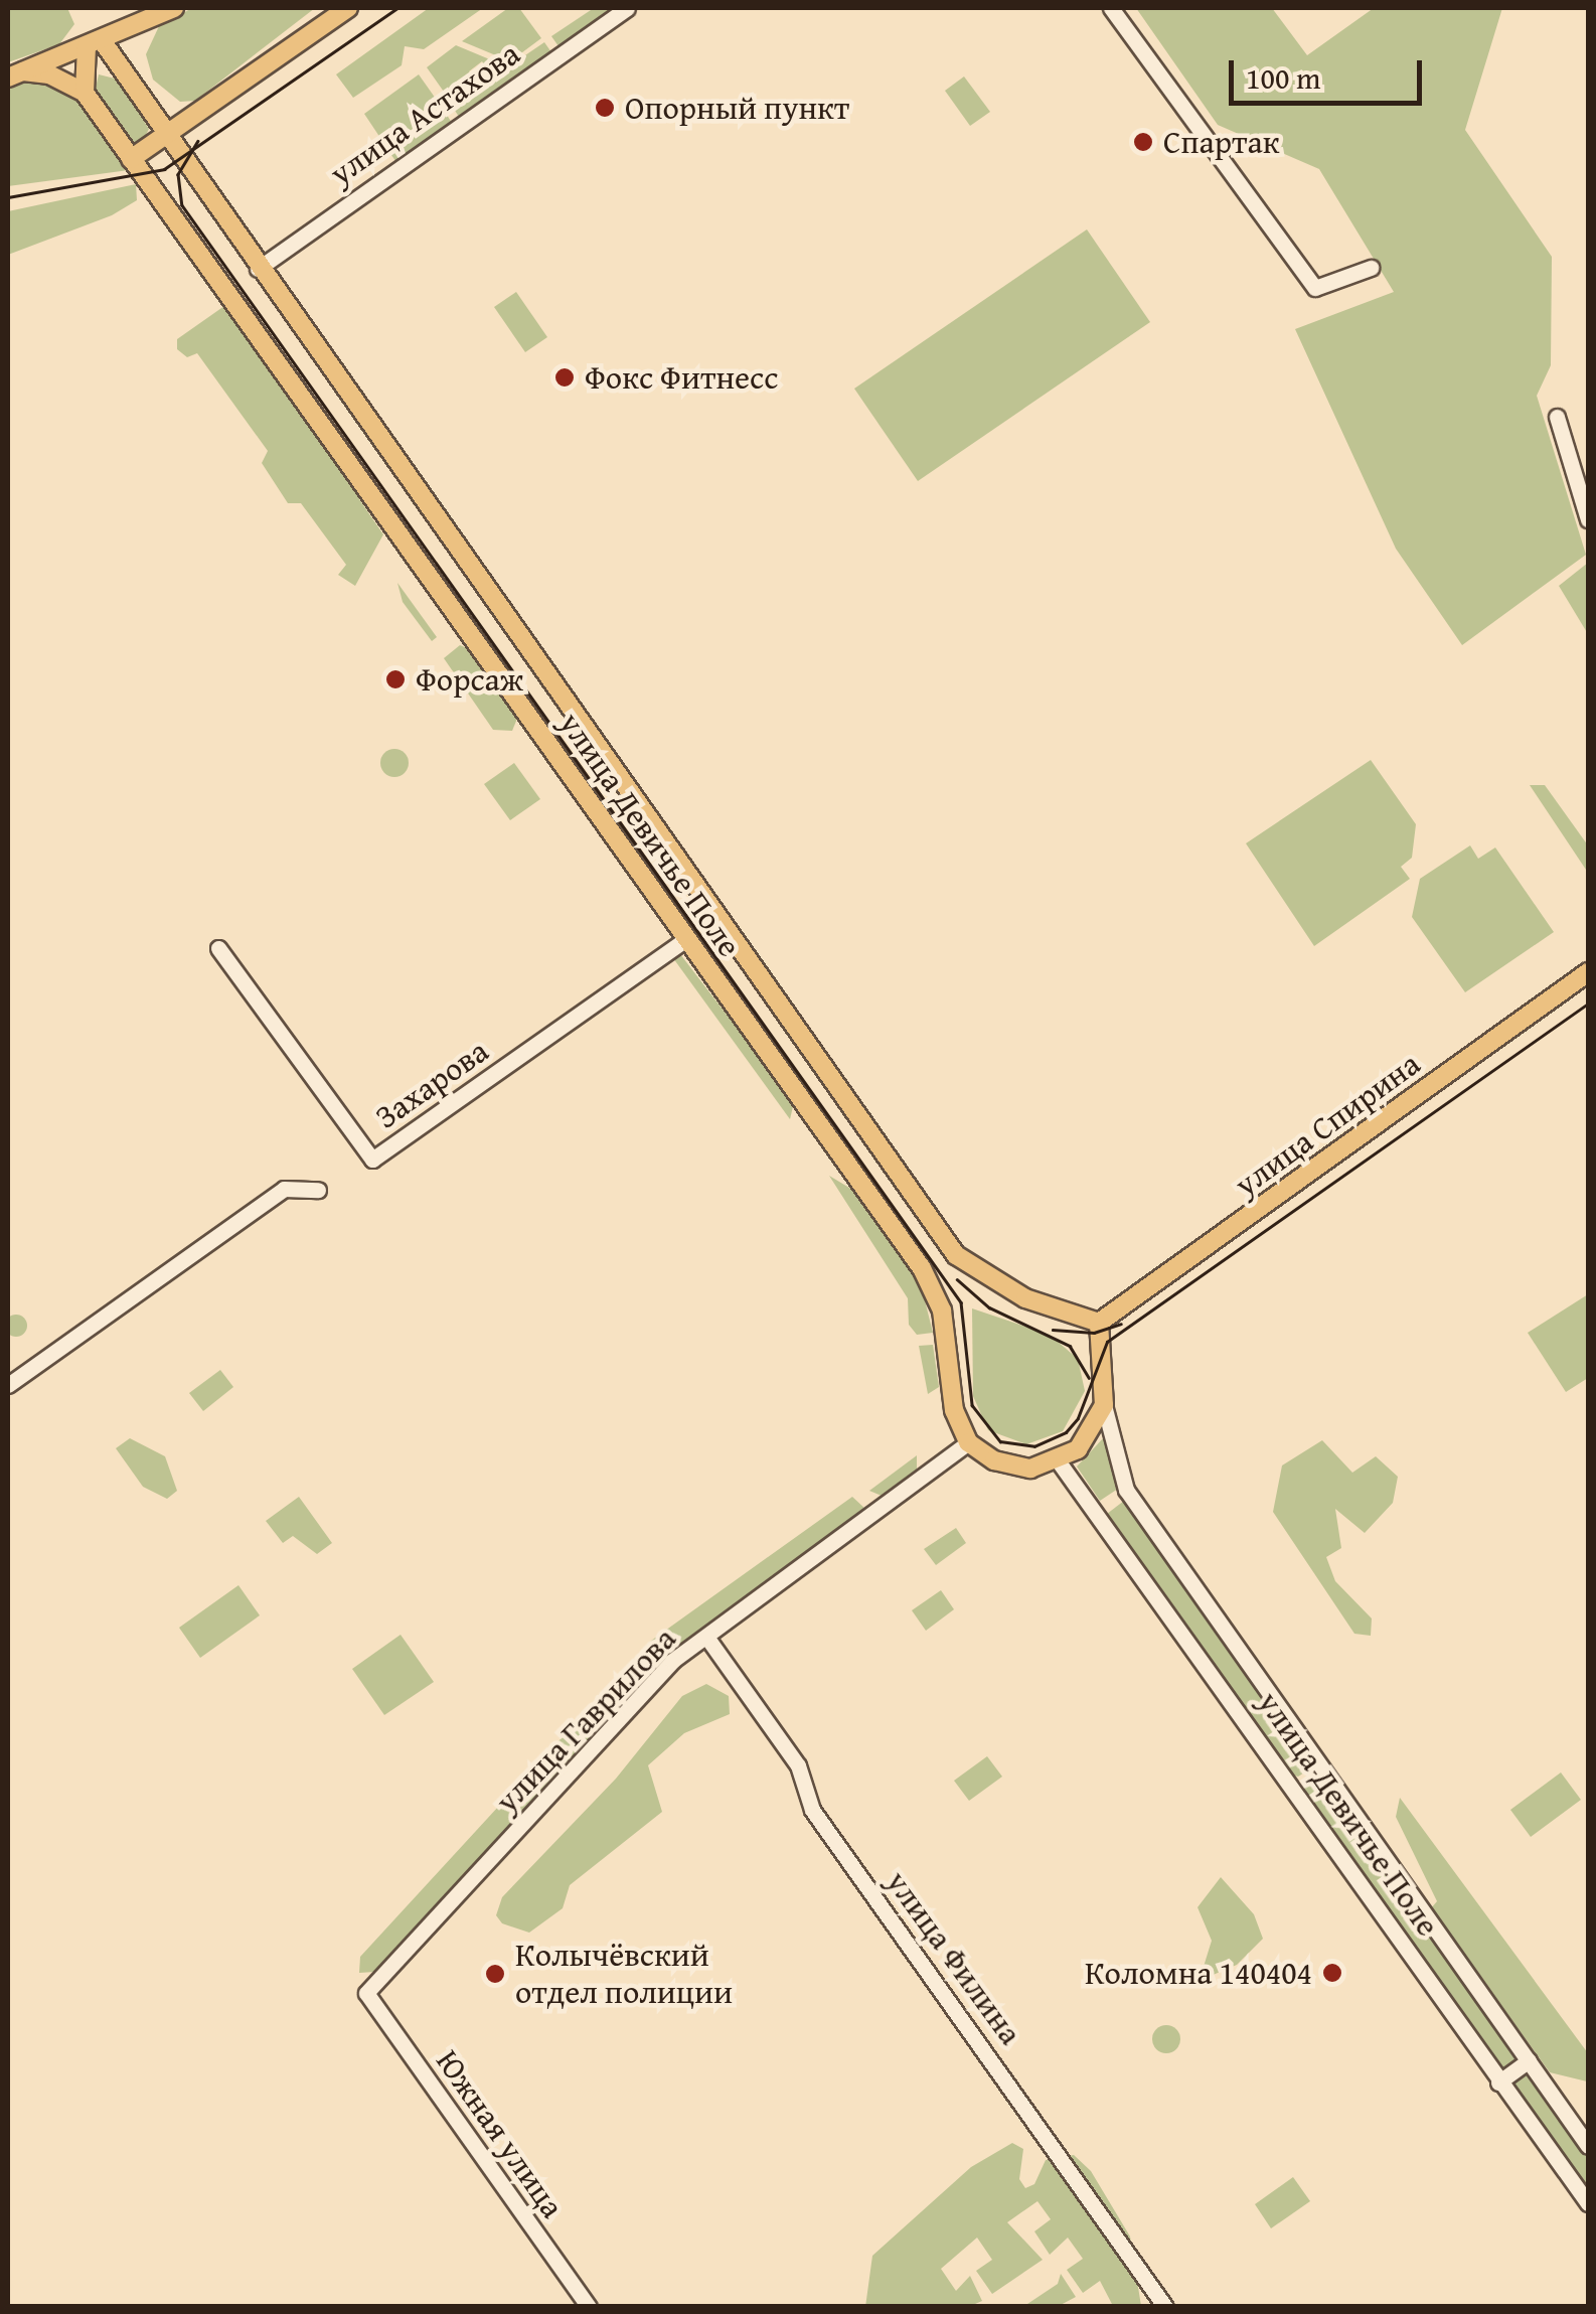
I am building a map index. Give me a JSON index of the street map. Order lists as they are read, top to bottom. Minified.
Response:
{"streets":{"main road":["улица Девичье Поле","улица Спирина"],"street":["улица Астахова","Захарова","улица Гаврилова","улица Филина","Южная улица"]},"crossings":[["улица Астахова","улица Девичье Поле"],["улица Девичье Поле","Захарова"],["улица Девичье Поле","улица Спирина"],["улица Девичье Поле","улица Гаврилова"],["улица Гаврилова","улица Филина"],["улица Гаврилова","Южная улица"]],"places":["Опорный пункт","Спартак","Фокс Фитнесс","Форсаж","Коломна 140404","Колычёвский отдел полиции"],"scale_bar":"100 m"}
